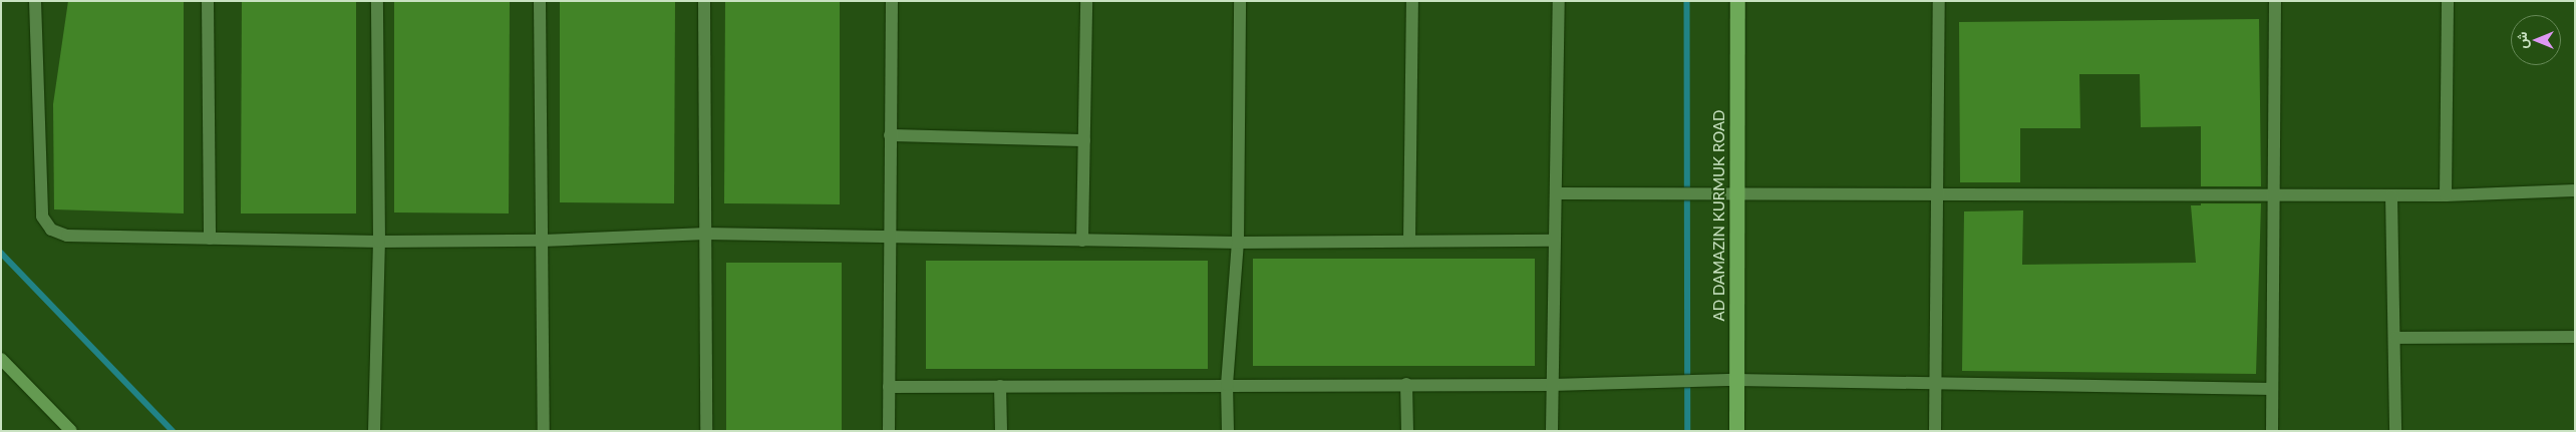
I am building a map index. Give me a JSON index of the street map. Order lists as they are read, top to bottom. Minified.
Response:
{"streets":{"highway":["AD DAMAZIN KURMUK ROAD"]},"north":"left"}
